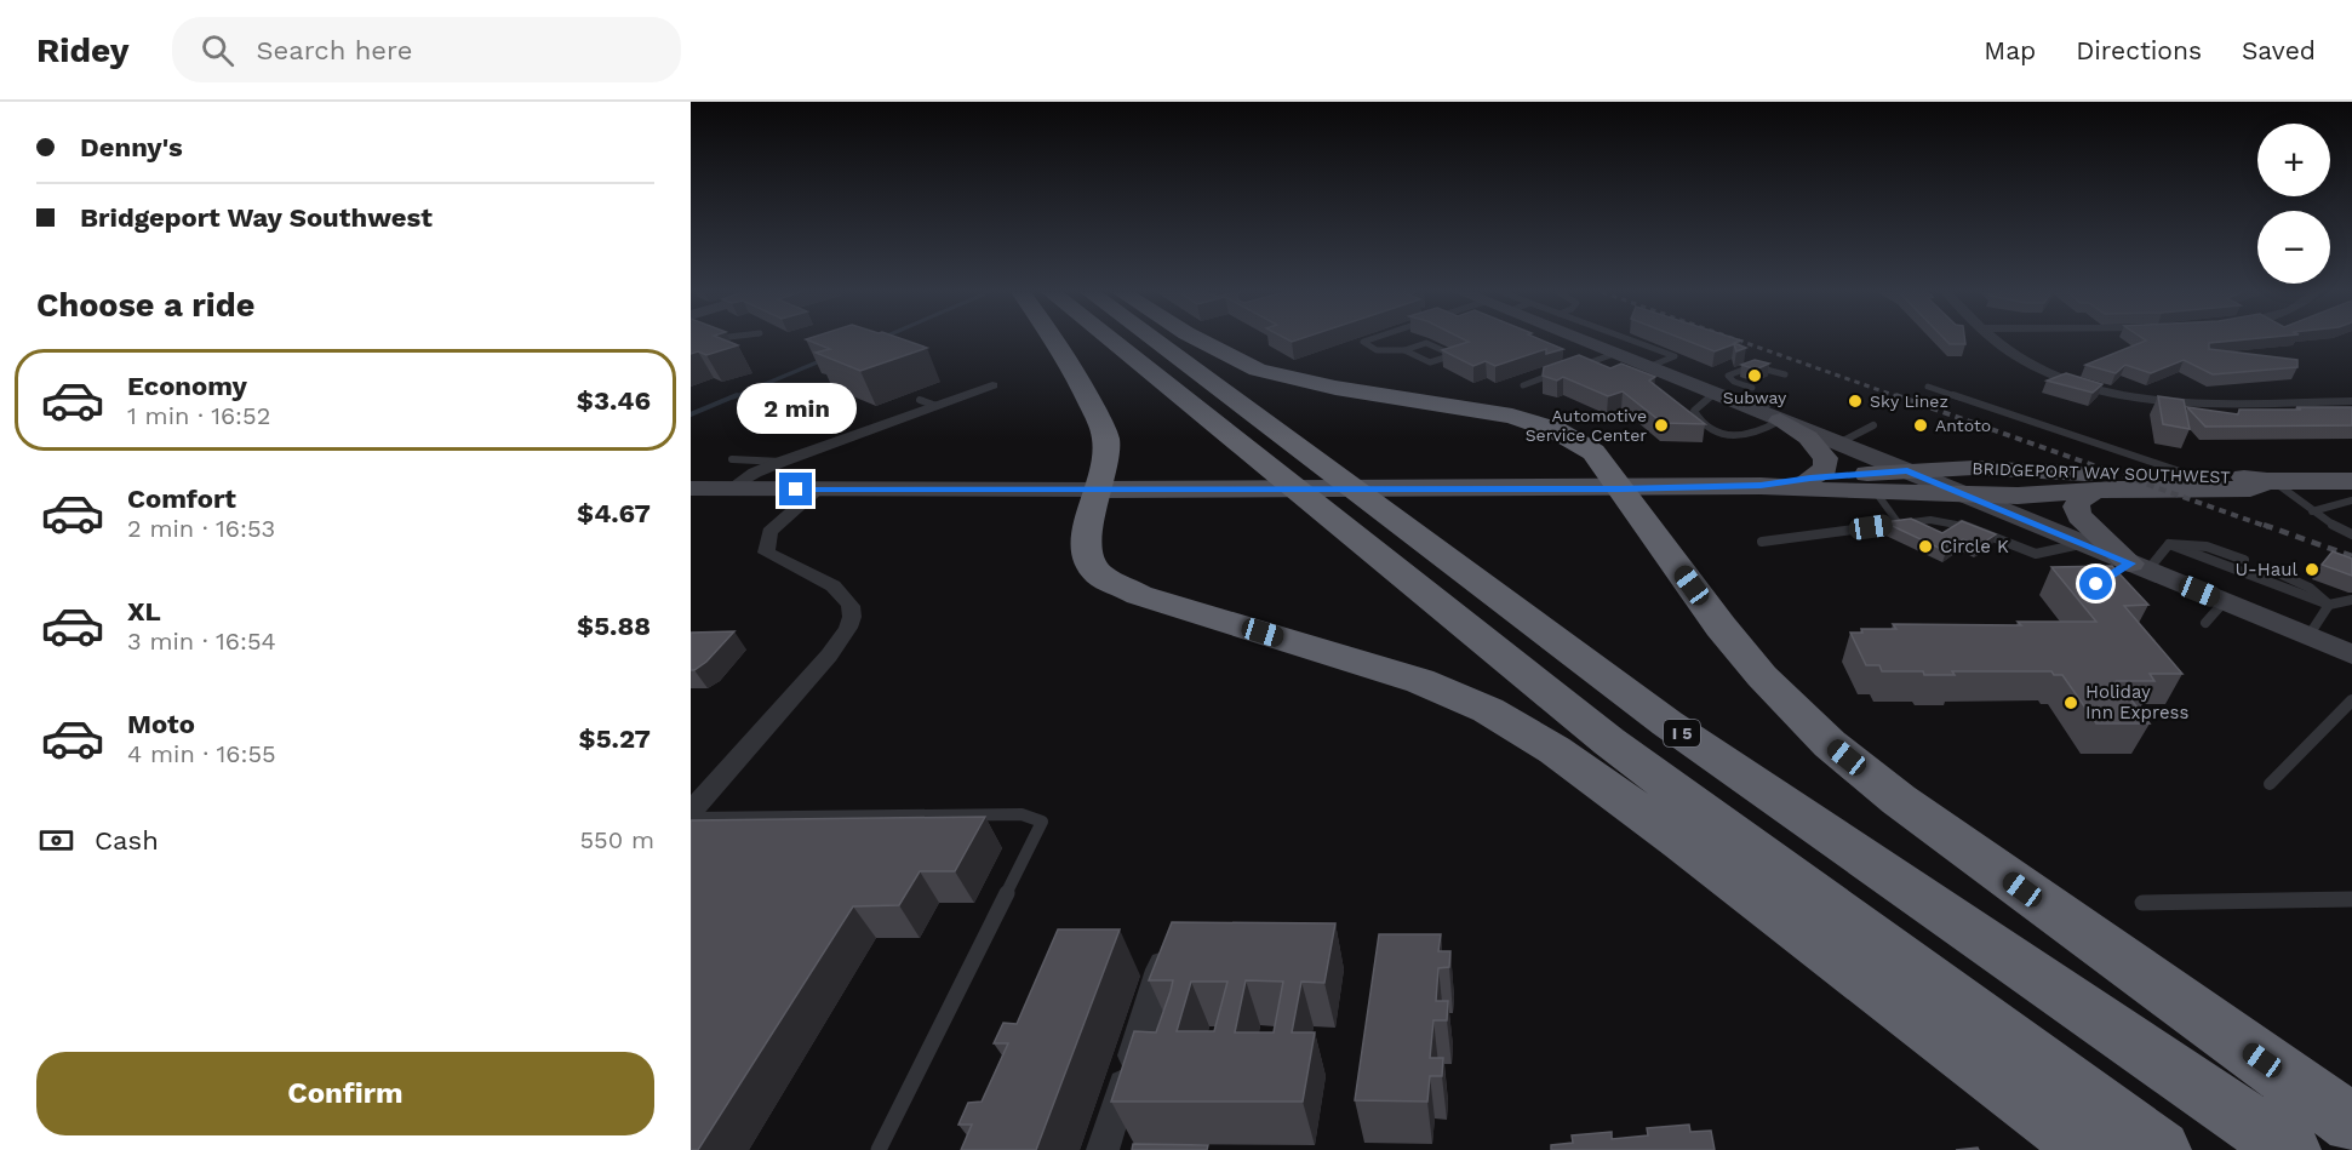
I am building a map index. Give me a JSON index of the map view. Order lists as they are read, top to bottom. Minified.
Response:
{"streets":{"highway":["I 5"],"main road":["BRIDGEPORT WAY SOUTHWEST"]},"places":["Subway","Sky Linez","Automotive Service Center","Antoto","Circle K","U-Haul","Holiday Inn Express"],"page":{"header":"Ridey","search":"Search here","nav":["Map","Directions","Saved"],"banner":["Denny's","Bridgeport Way Southwest"],"map_buttons":["+","−"],"heading":"Choose a ride","list":[{"name":"Economy","note":"1 min · 16:52","value":"$3.46"},{"name":"Comfort","note":"2 min · 16:53","value":"$4.67"},{"name":"XL","note":"3 min · 16:54","value":"$5.88"},{"name":"Moto","note":"4 min · 16:55","value":"$5.27"}],"bubble":"2 min","pay":["Cash","550 m"],"buttons":"Confirm"}}
